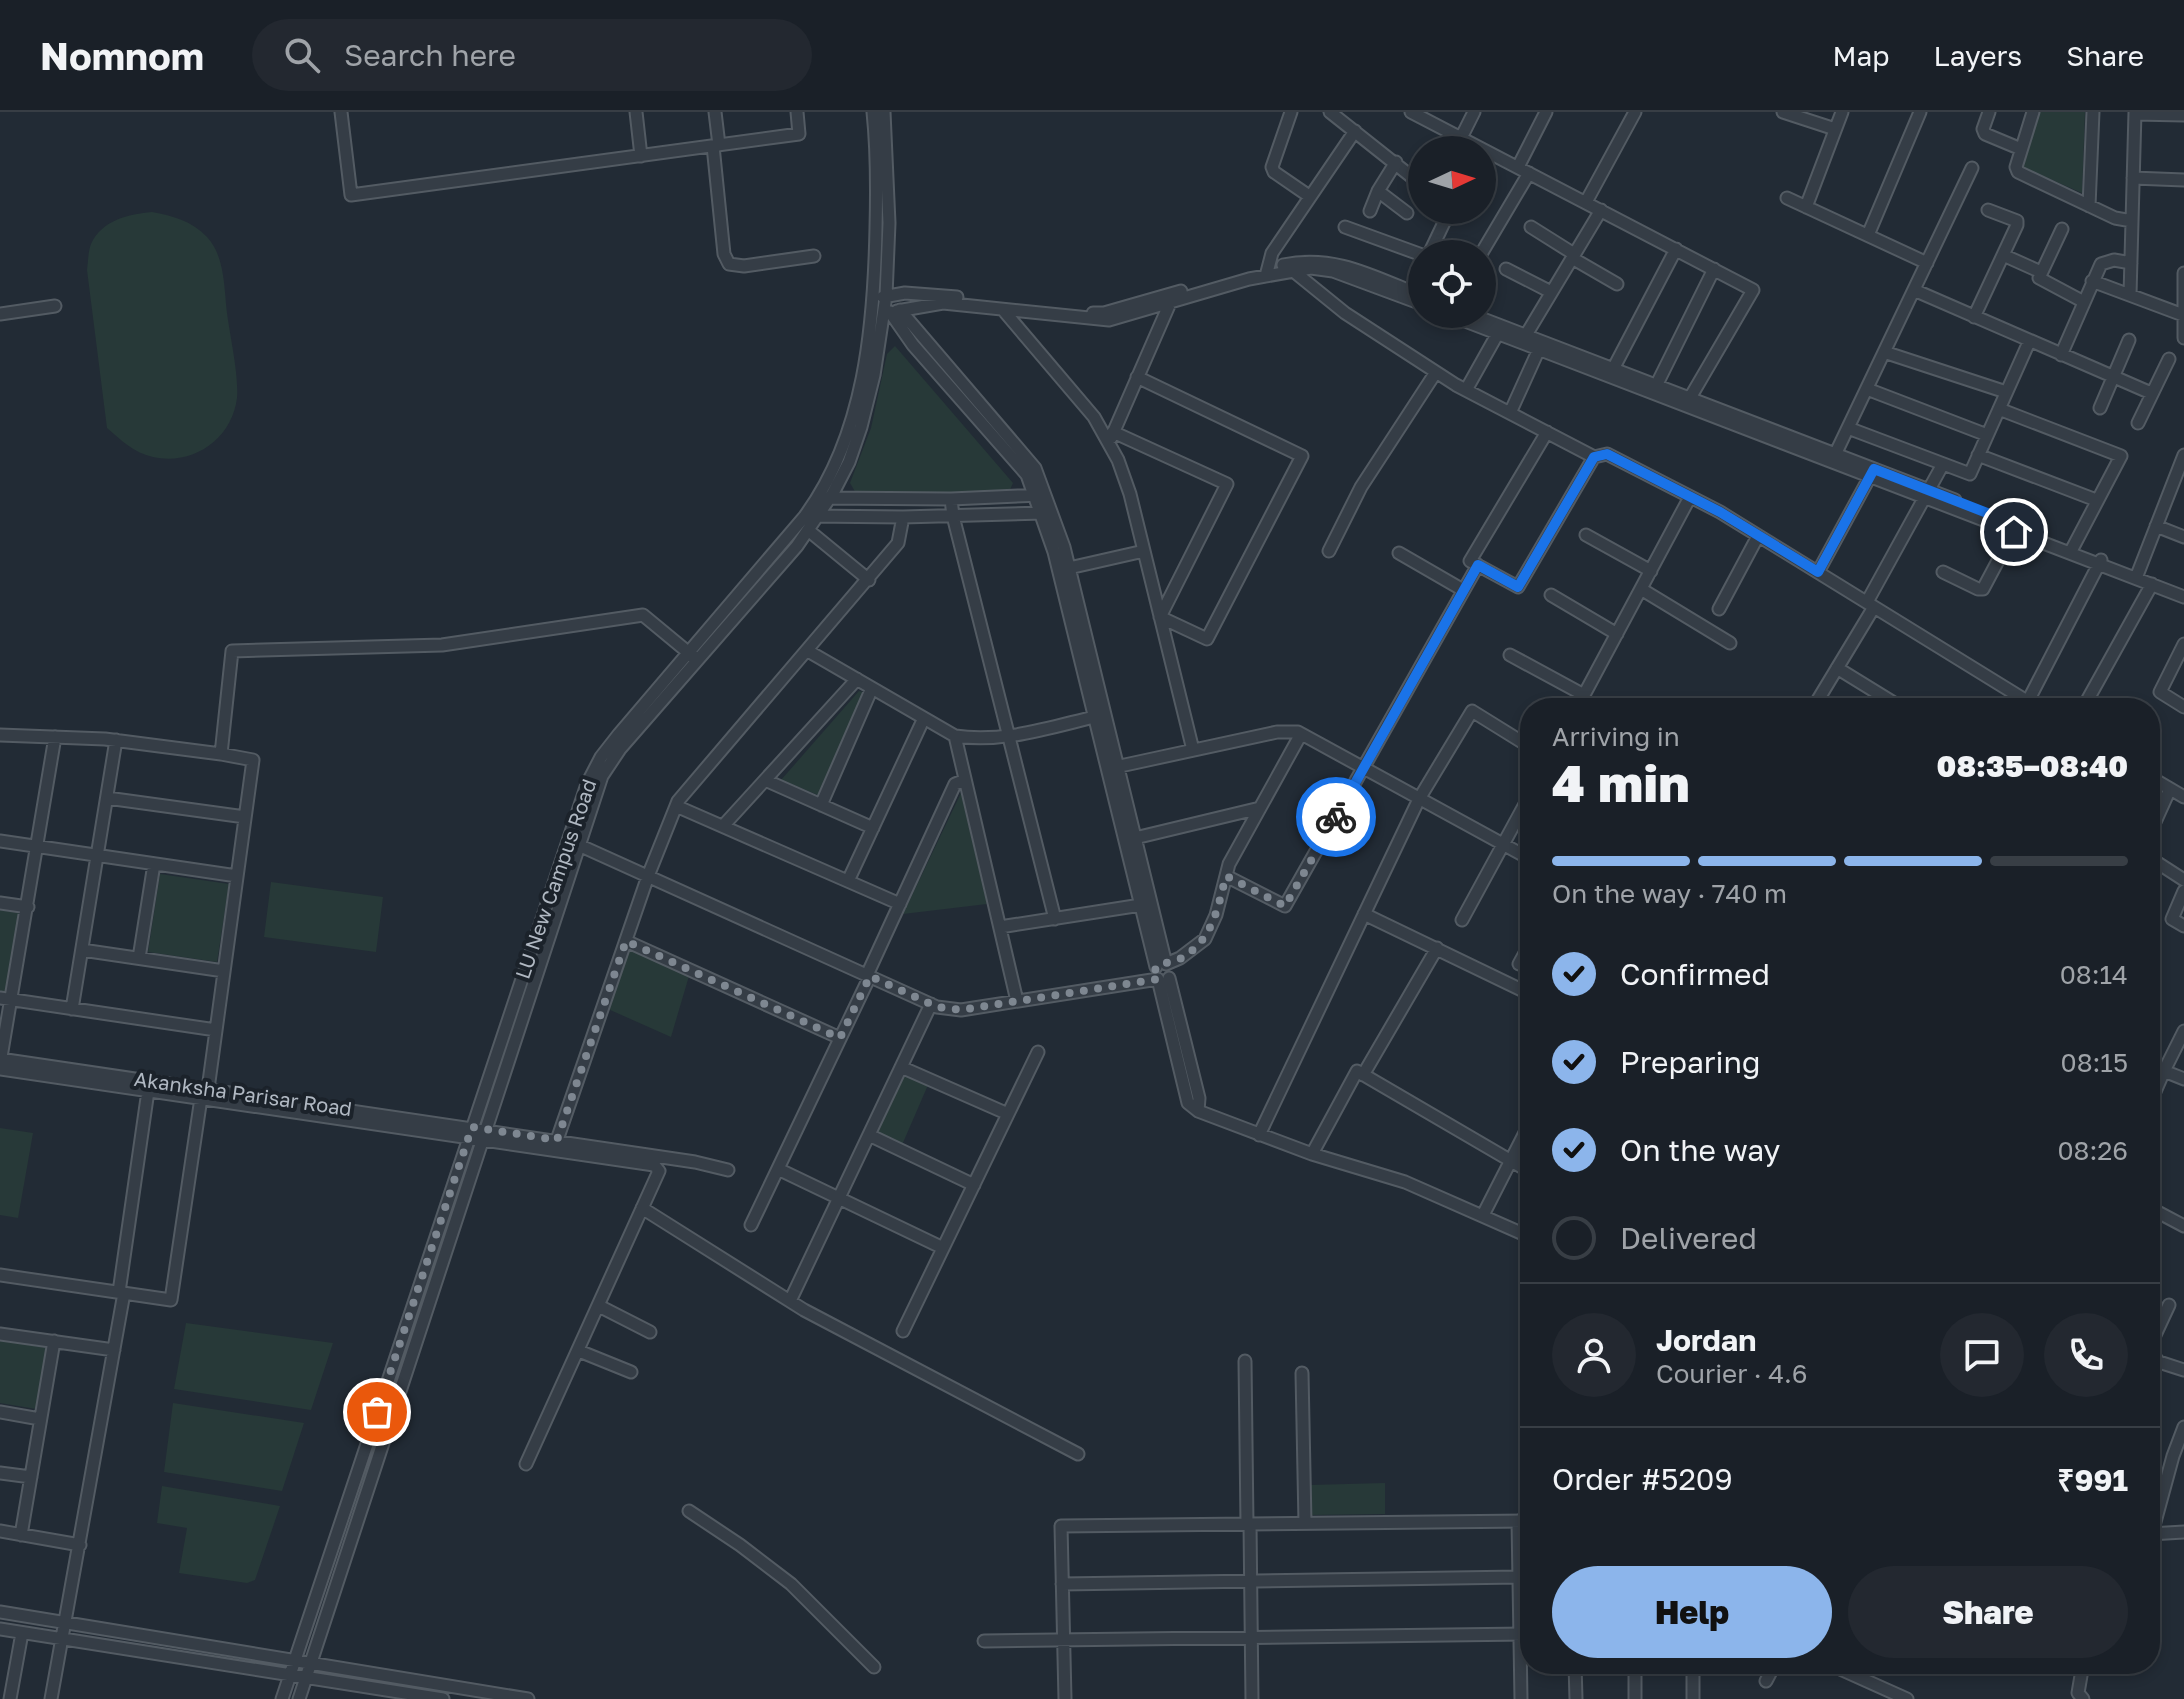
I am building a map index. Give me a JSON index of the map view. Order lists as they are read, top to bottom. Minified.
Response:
{"streets":{"street":["LU New Campus Road","Akanksha Parisar Road"]},"crossings":[["LU New Campus Road","Akanksha Parisar Road"]],"north":"right","page":{"header":"Nomnom","search":"Search here","nav":["Map","Layers","Share"],"heading":["4 min","Arriving in","08:35–08:40"],"panel":["Jordan","Courier · 4.6","Order #5209","₹991"],"bar":"On the way · 740 m","list":[["Confirmed","08:14"],["Preparing","08:15"],["On the way","08:26"],"Delivered"],"buttons":["Help","Share"]}}
